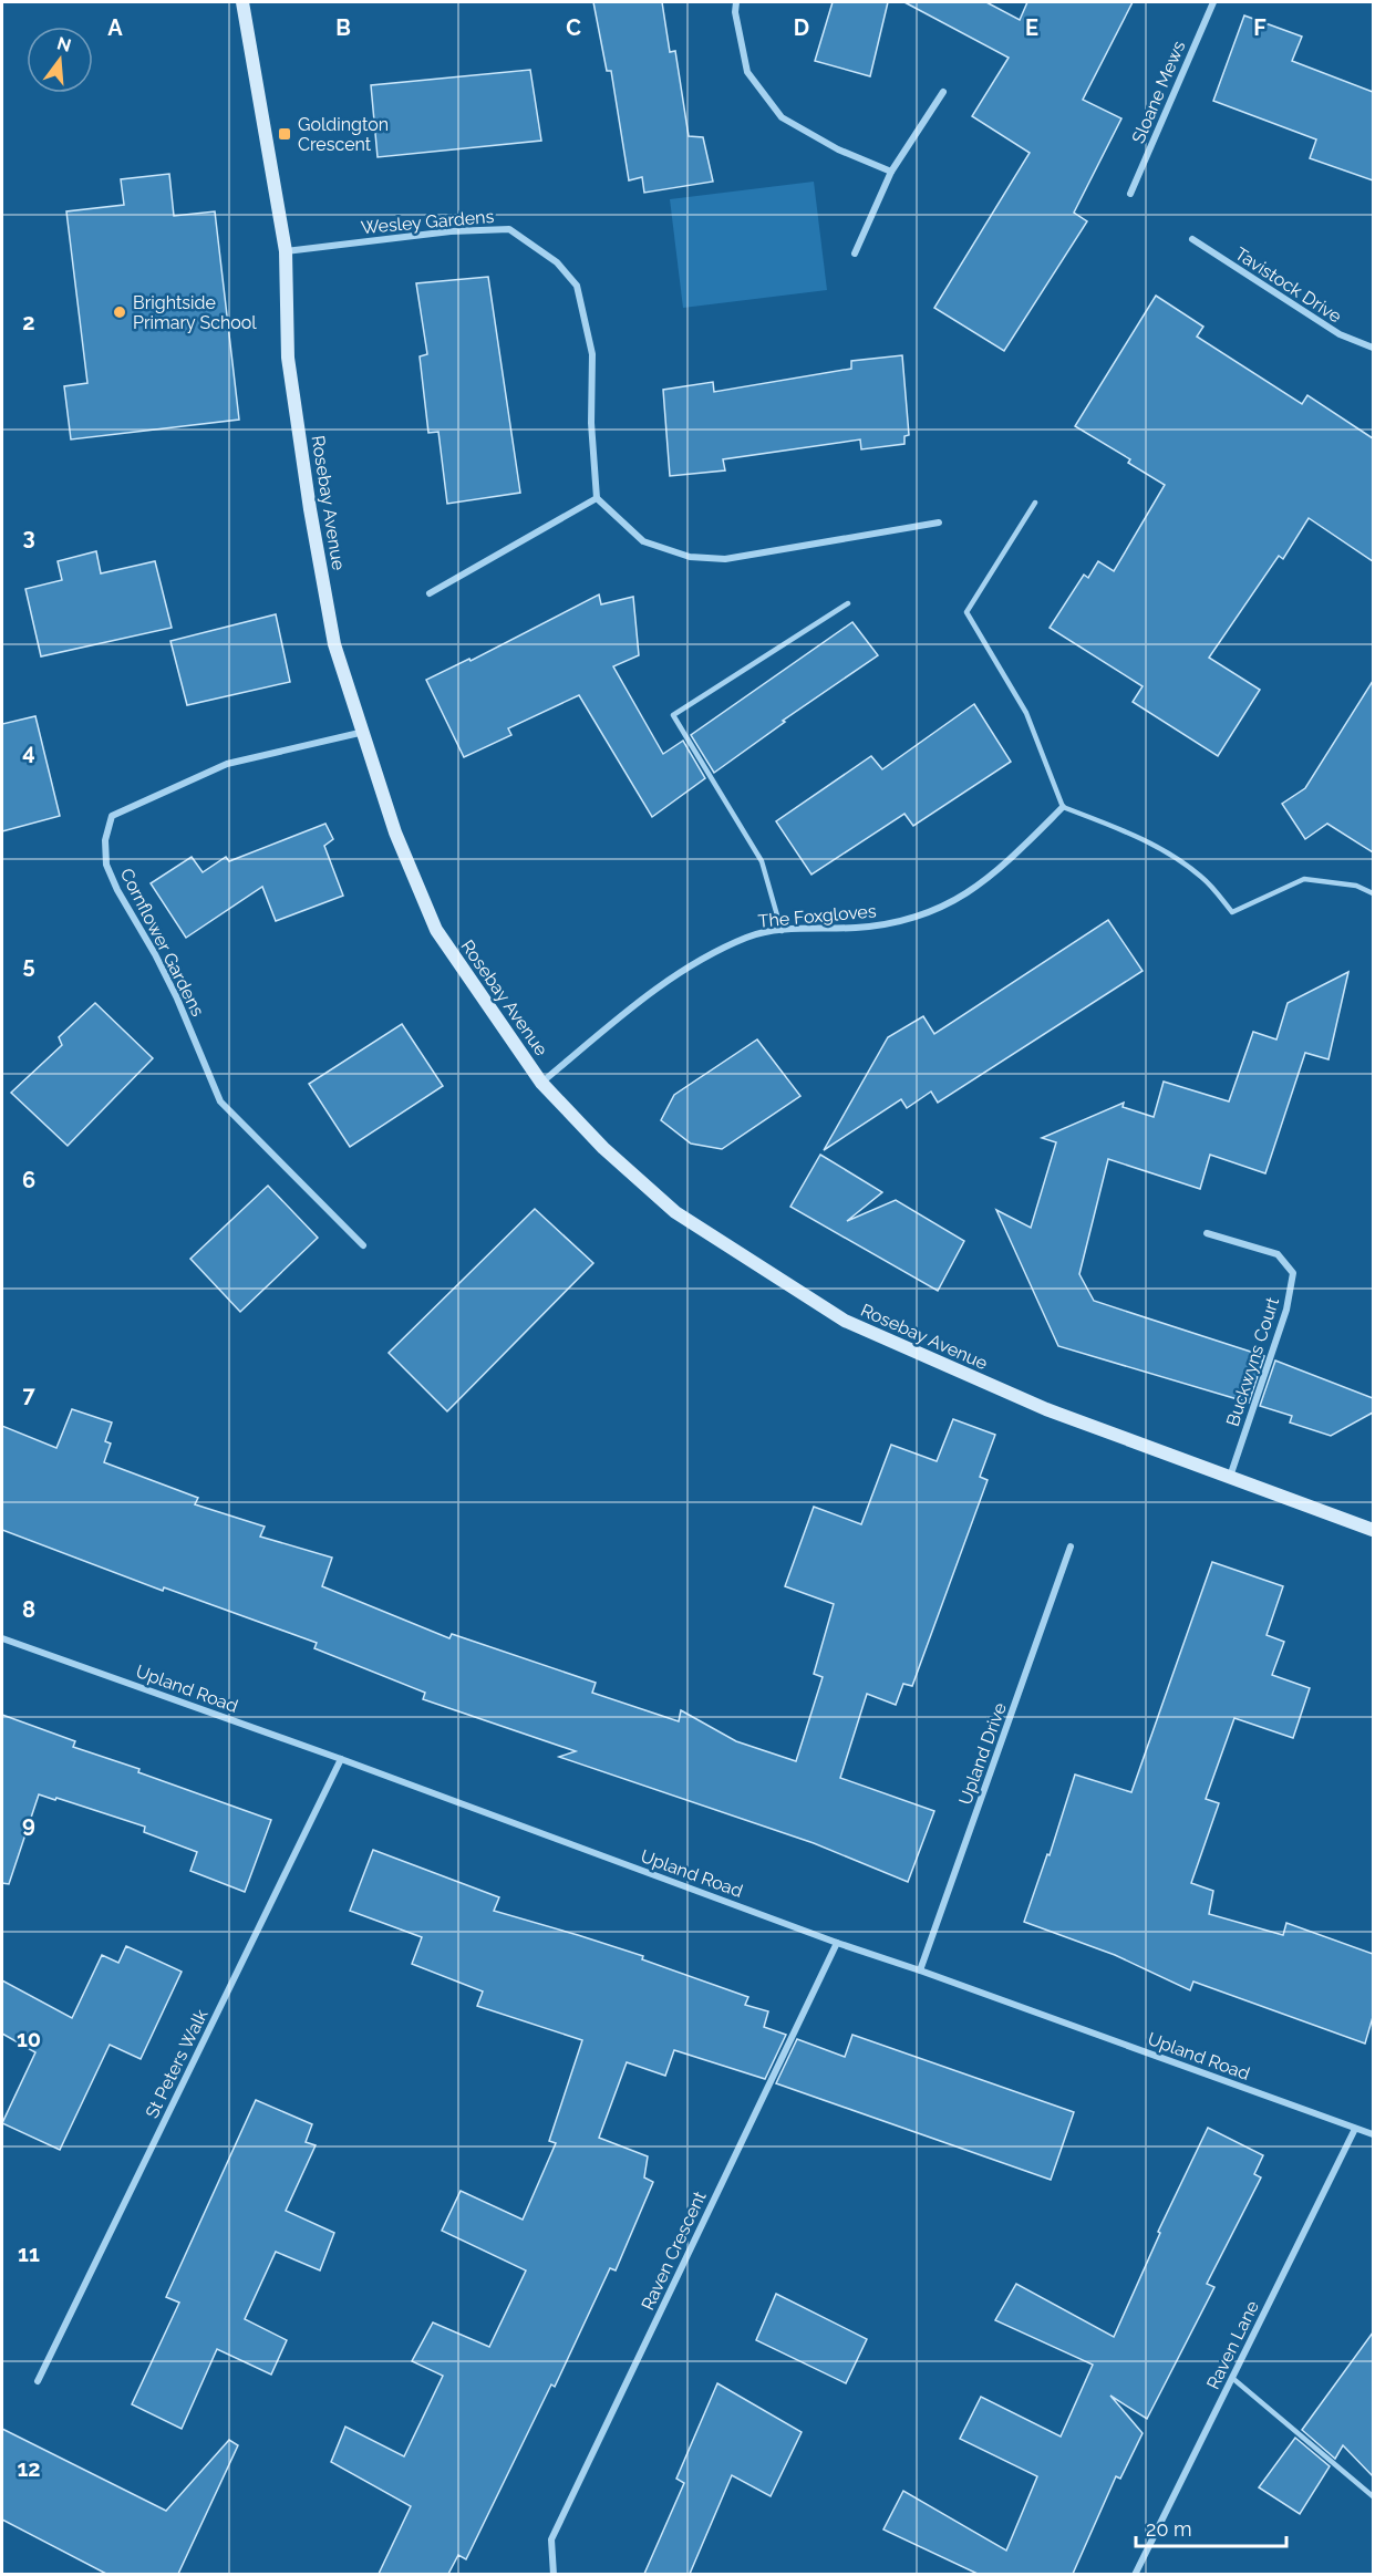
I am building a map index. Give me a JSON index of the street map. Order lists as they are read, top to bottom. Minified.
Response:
{"streets":{"street":["Sloane Mews","Wesley Gardens","Tavistock Drive","Rosebay Avenue","The Foxgloves","Cornflower Gardens","Buckwyns Court","Upland Road","Upland Drive","St Peters Walk","Raven Crescent","Raven Lane"]},"crossings":[["Wesley Gardens","Rosebay Avenue"],["Rosebay Avenue","The Foxgloves"],["Rosebay Avenue","Cornflower Gardens"],["Rosebay Avenue","Buckwyns Court"],["Upland Road","Upland Drive"],["Upland Road","St Peters Walk"],["Upland Road","Raven Crescent"],["Upland Road","Raven Lane"]],"places":{"transit":["Goldington Crescent"],"other":["Brightside Primary School"]},"scale_bar":"20 m","north":"top","grid":{"columns":["A","B","C","D","E","F"],"rows":["2","3","4","5","6","7","8","9","10","11","12"]}}
